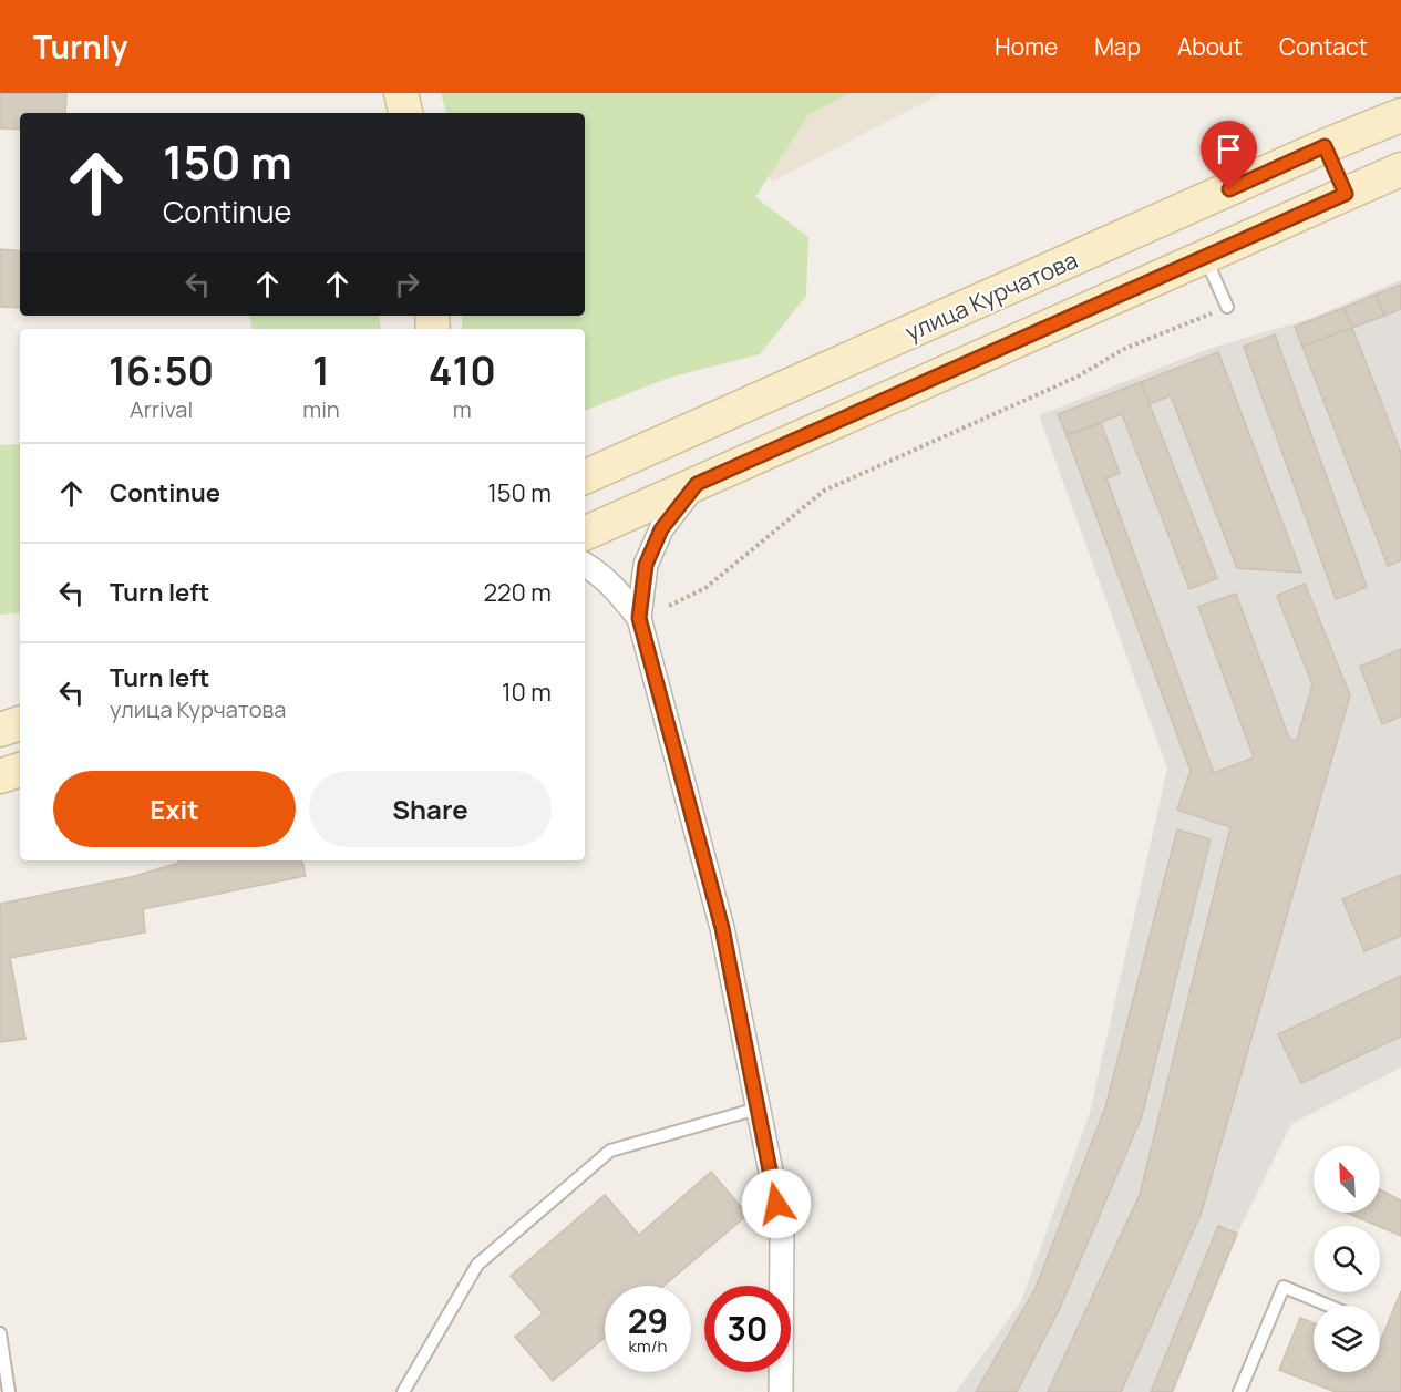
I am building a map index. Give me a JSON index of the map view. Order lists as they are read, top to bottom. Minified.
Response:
{"streets":{"main road":["улица Курчатова"]},"north":"top left","page":{"header":"Turnly","nav":["Home","Map","About","Contact"],"turn":["150 m","Continue"],"eta":["16:50","Arrival","1","min","410","m"],"list":[{"name":"Continue","value":"150 m"},{"name":"Turn left","value":"220 m"},{"name":"Turn left","note":"улица Курчатова","value":"10 m"}],"buttons":["Exit","Share"],"speed":"29 km/h","limit":"30"}}
